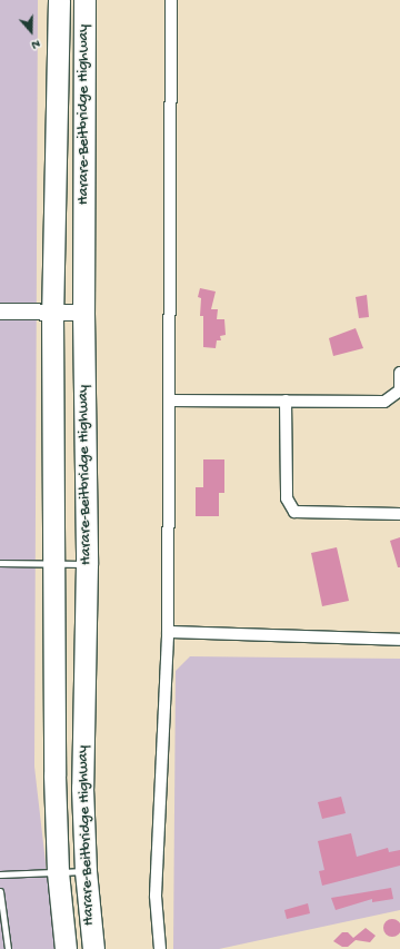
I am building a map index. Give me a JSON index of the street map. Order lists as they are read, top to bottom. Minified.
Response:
{"streets":{"highway":["Harare-Beitbridge Highway"]},"north":"bottom"}
